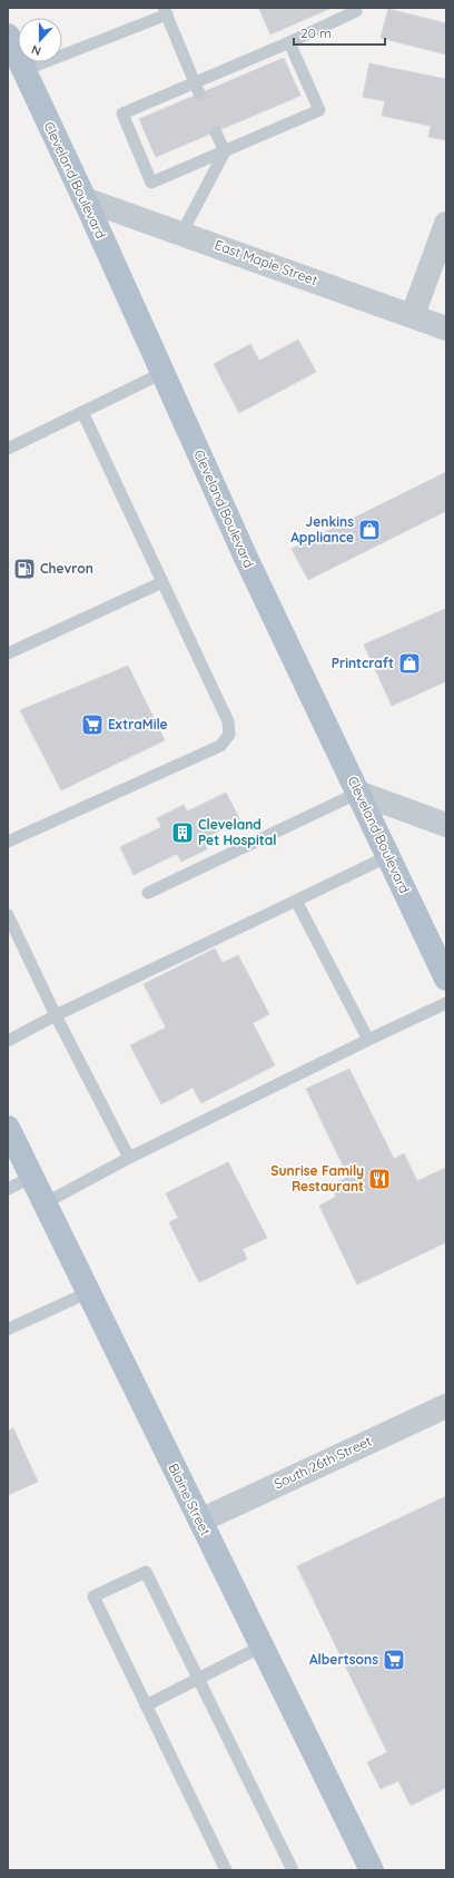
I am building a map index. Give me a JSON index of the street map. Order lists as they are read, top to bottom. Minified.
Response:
{"streets":{"main road":["Cleveland Boulevard","Blaine Street"],"street":["East Maple Street","South 26th Street"]},"crossings":[["Cleveland Boulevard","East Maple Street"],["South 26th Street","Blaine Street"]],"places":{"shop":["Jenkins Appliance","Printcraft"],"fuel station":["Chevron"],"supermarket":["ExtraMile","Albertsons"],"building":["Cleveland Pet Hospital"],"restaurant":["Sunrise Family Restaurant"]},"scale_bar":"20 m","north":"bottom"}
